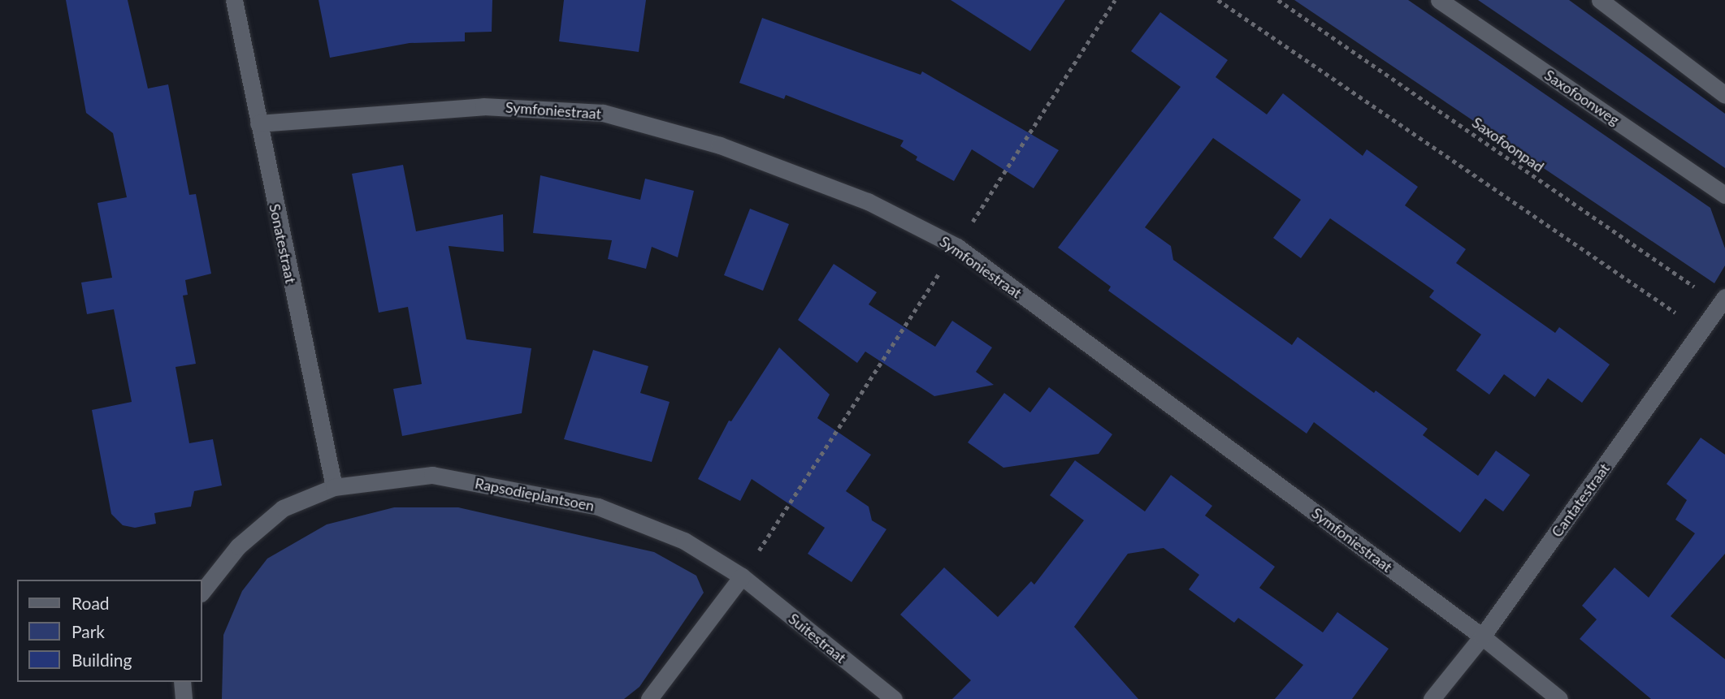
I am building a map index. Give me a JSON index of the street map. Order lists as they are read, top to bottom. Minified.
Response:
{"streets":{"street":["Saxofoonweg","Symfoniestraat","Sonatestraat","Rapsodieplantsoen","Cantatestraat","Suitestraat"],"path":["Saxofoonpad"]},"crossings":[["Symfoniestraat","Sonatestraat"],["Symfoniestraat","Cantatestraat"],["Saxofoonpad","Cantatestraat"],["Sonatestraat","Rapsodieplantsoen"],["Rapsodieplantsoen","Suitestraat"]],"legend":["Road","Park","Building"]}
